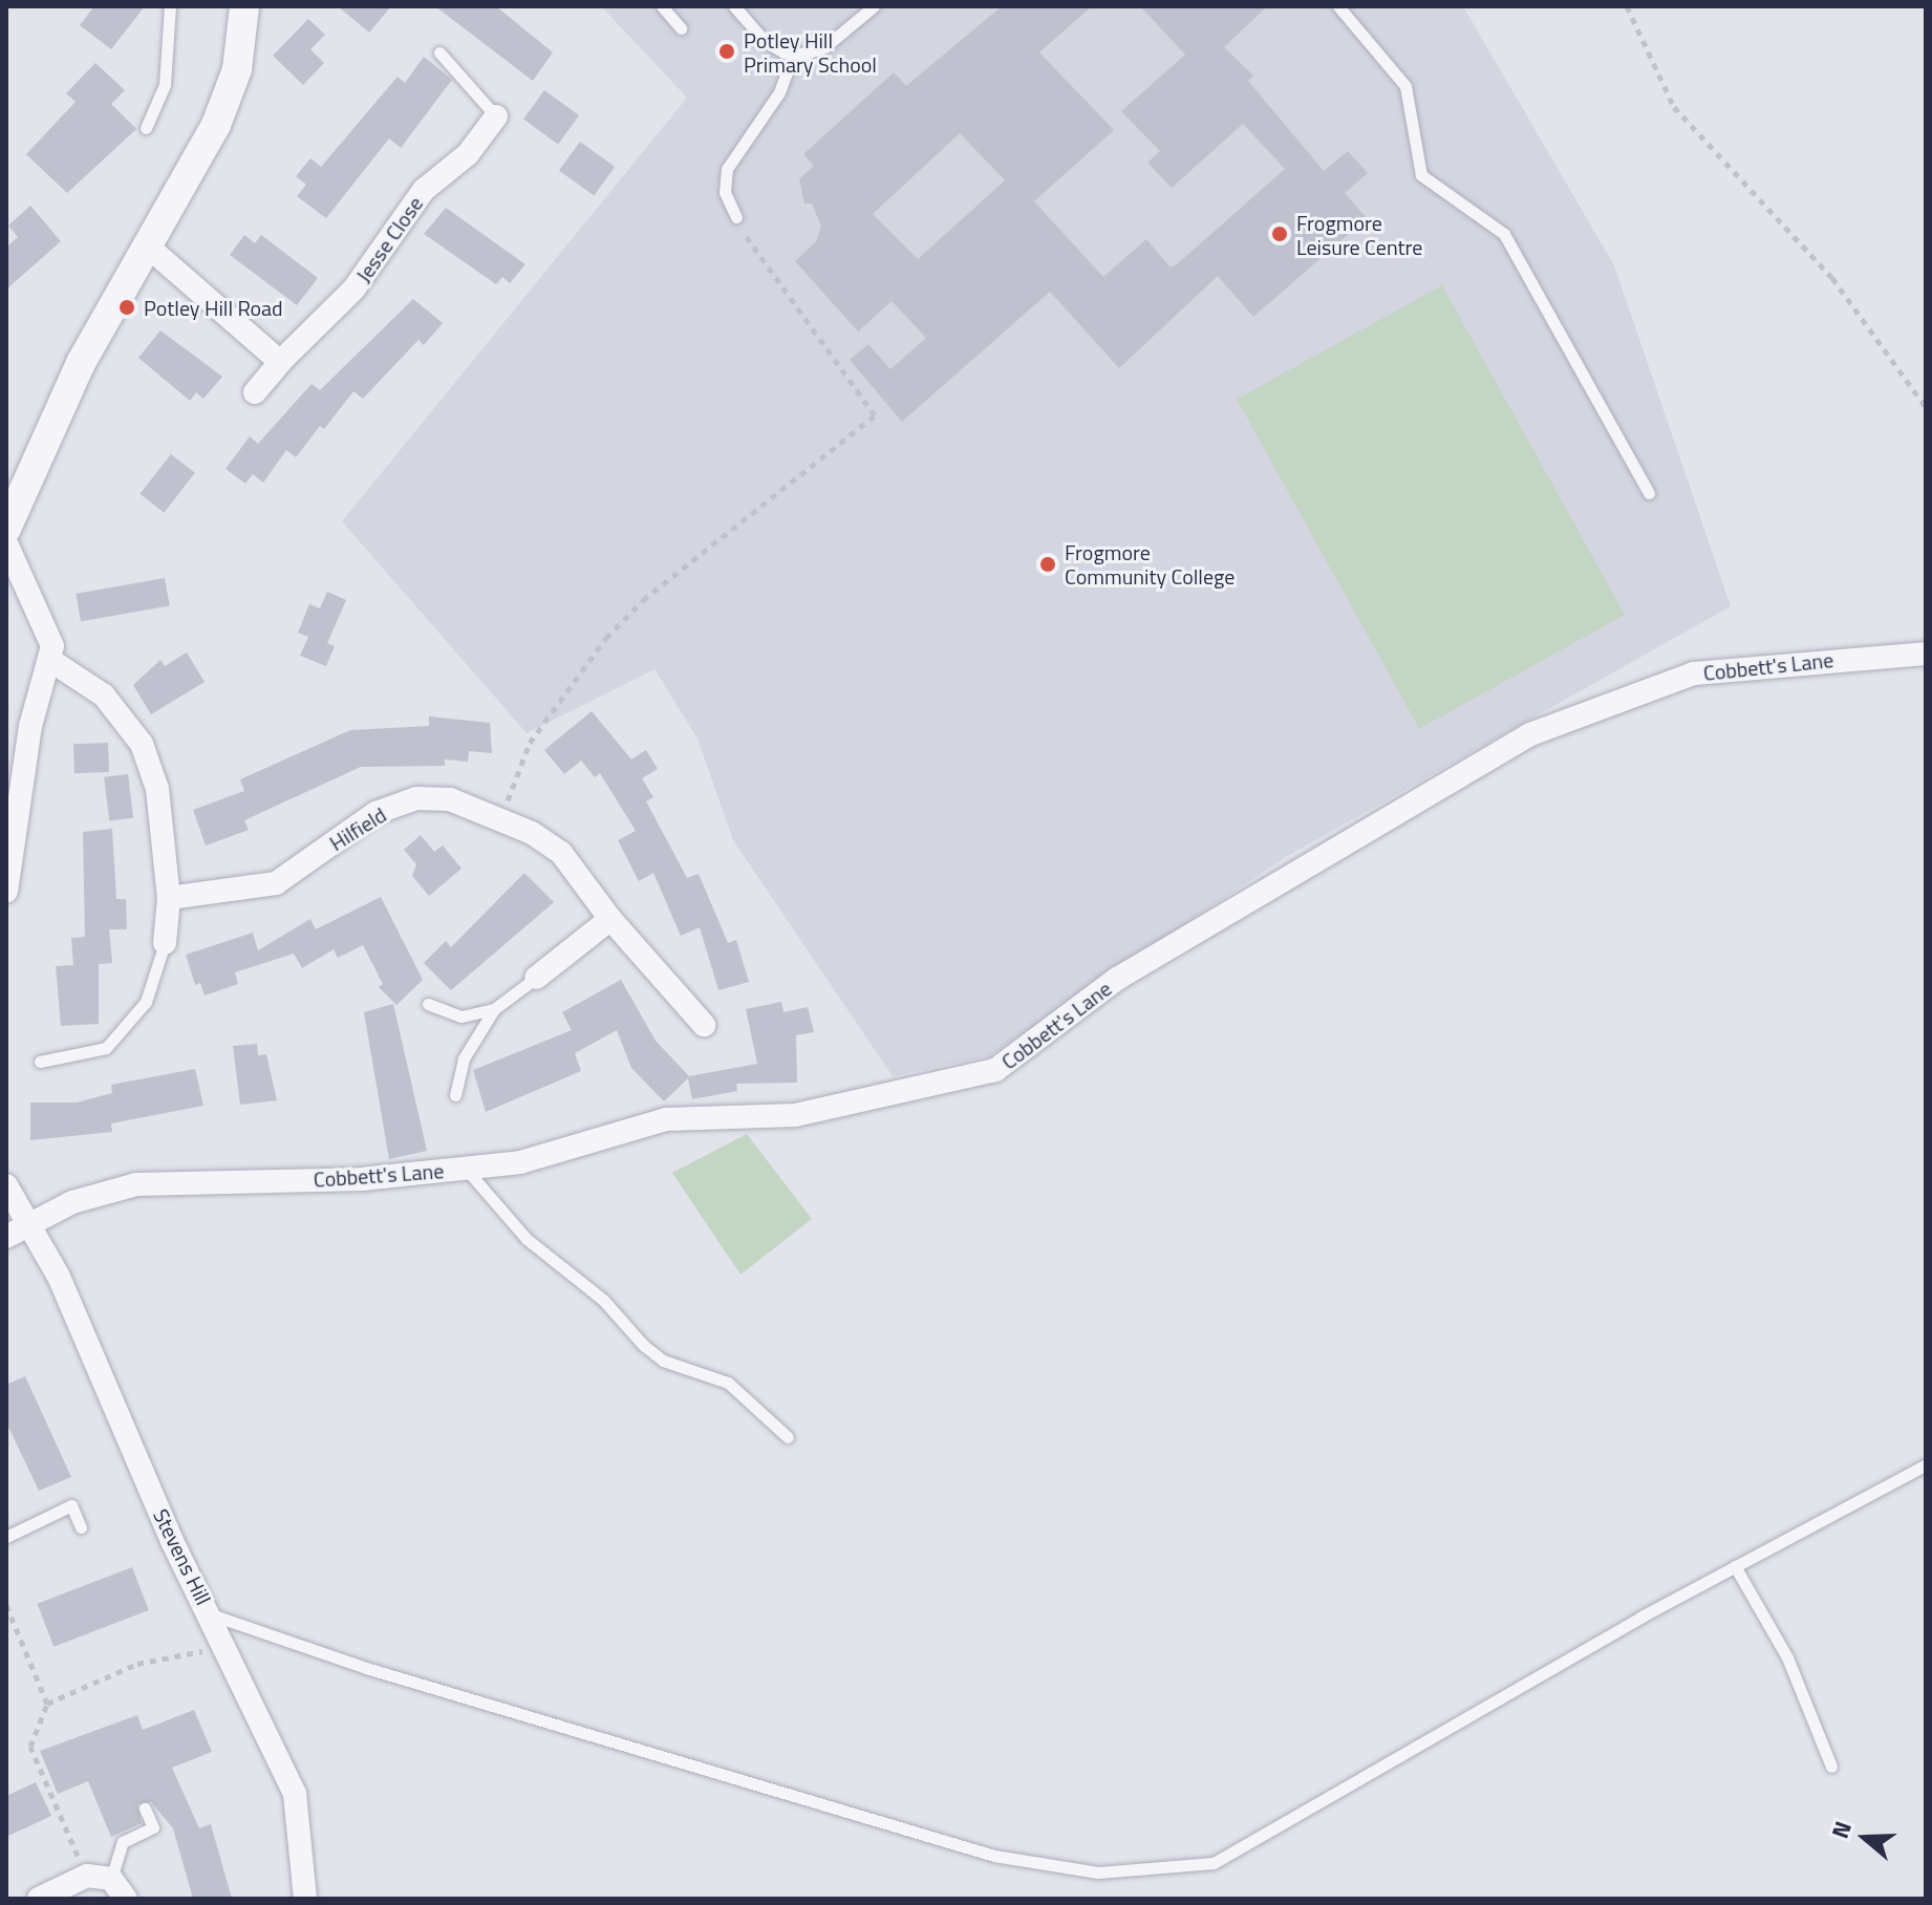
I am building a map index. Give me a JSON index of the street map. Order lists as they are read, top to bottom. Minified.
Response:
{"streets":{"street":["Jesse Close","Cobbett's Lane","Hilfield","Stevens Hill"]},"crossings":[["Cobbett's Lane","Stevens Hill"]],"places":["Potley Hill Primary School","Frogmore Leisure Centre","Potley Hill Road","Frogmore Community College"],"north":"left"}
